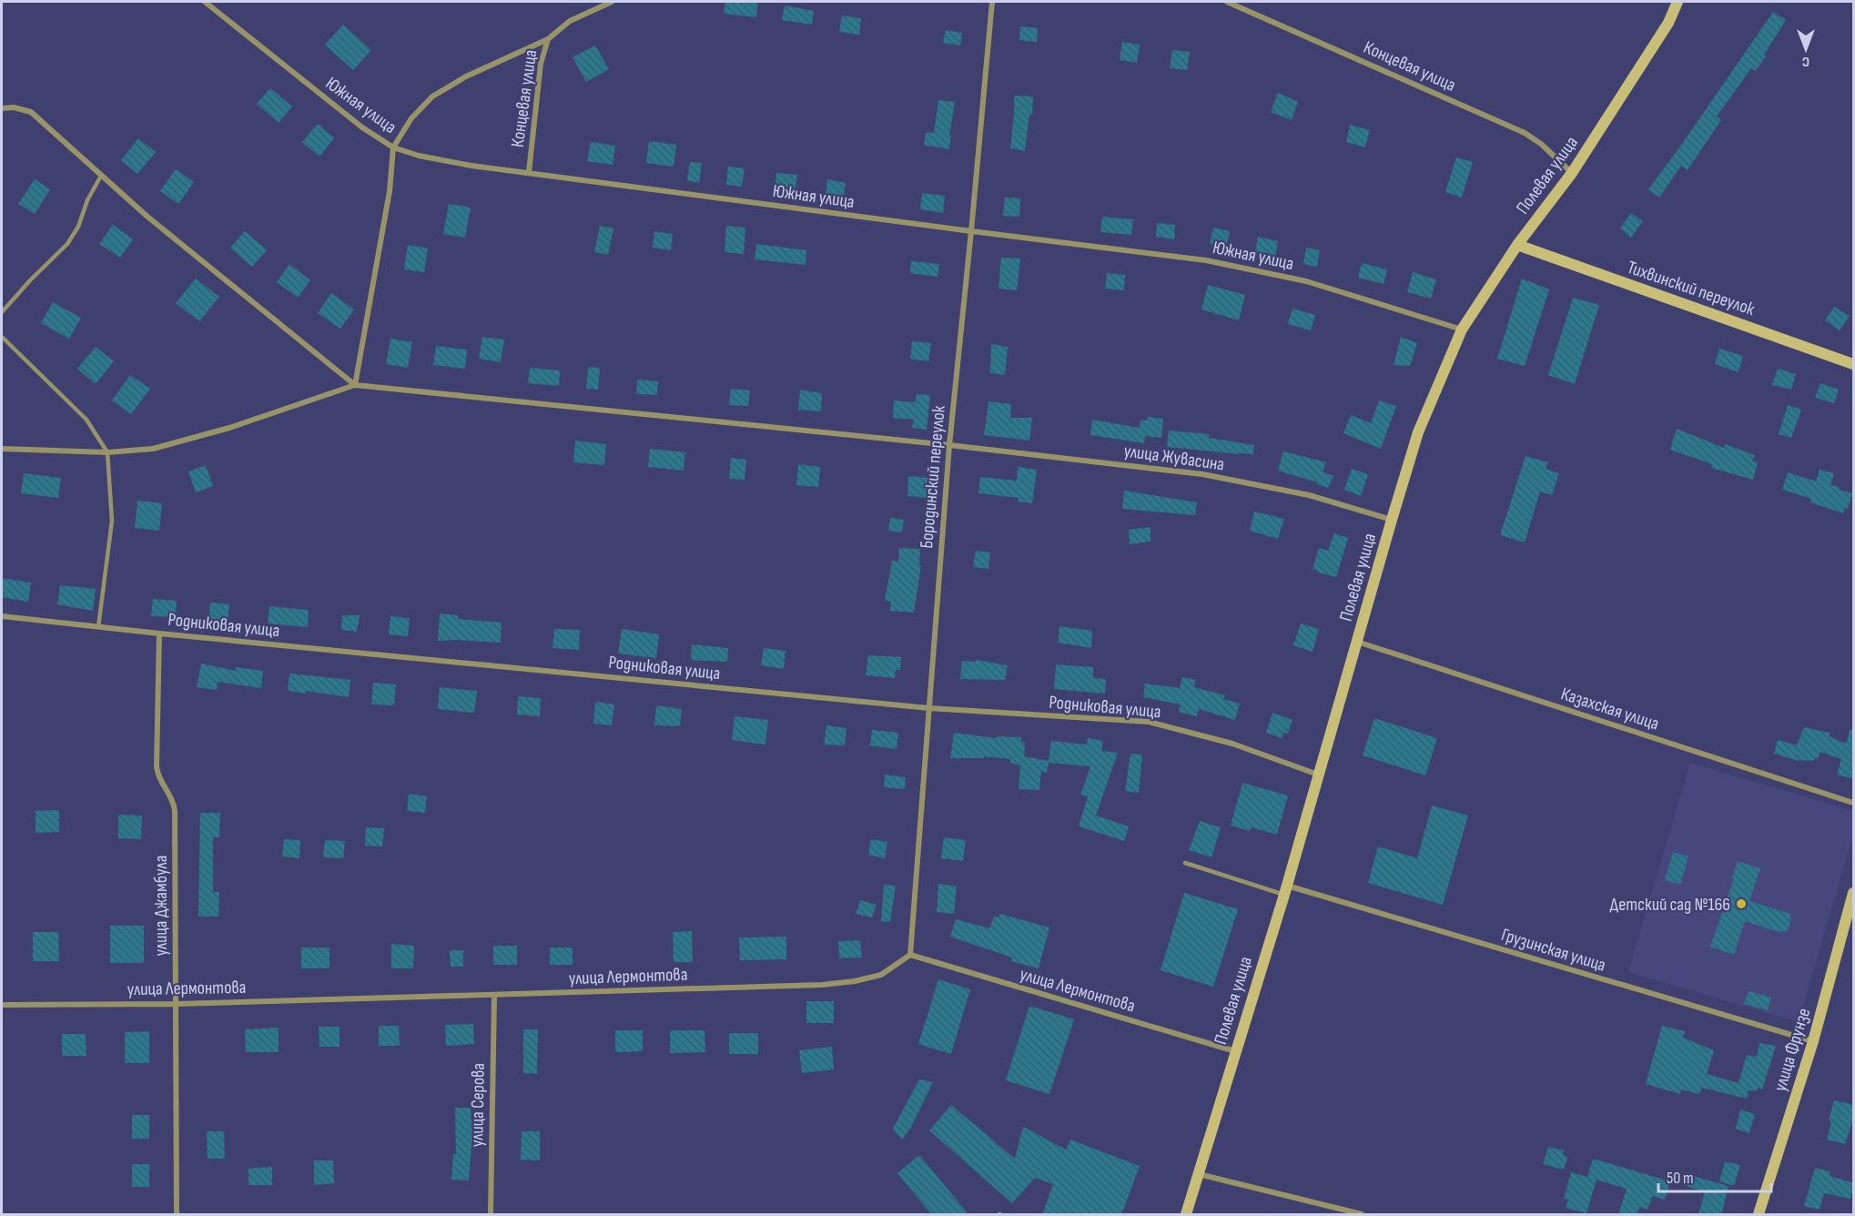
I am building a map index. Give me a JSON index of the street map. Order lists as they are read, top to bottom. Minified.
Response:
{"streets":{"street":["Концевая улица","Южная улица","Полевая улица","Тихвинский переулок","улица Жувасина","Бородинский переулок","Родниковая улица","Казахская улица","улица Джамбула","Грузинская улица","улица Лермонтова","улица Фрунзе","улица Серова"]},"crossings":[["Концевая улица","Южная улица"],["Концевая улица","Полевая улица"],["Южная улица","Полевая улица"],["Южная улица","Бородинский переулок"],["Полевая улица","Тихвинский переулок"],["Полевая улица","улица Жувасина"],["Полевая улица","Родниковая улица"],["Полевая улица","Казахская улица"],["Полевая улица","Грузинская улица"],["Полевая улица","улица Лермонтова"],["улица Жувасина","Бородинский переулок"],["Бородинский переулок","Родниковая улица"],["Бородинский переулок","улица Лермонтова"],["Родниковая улица","улица Джамбула"],["улица Джамбула","улица Лермонтова"],["Грузинская улица","улица Фрунзе"],["улица Лермонтова","улица Серова"]],"places":["Детский сад №166"],"scale_bar":"50 m","north":"bottom"}
